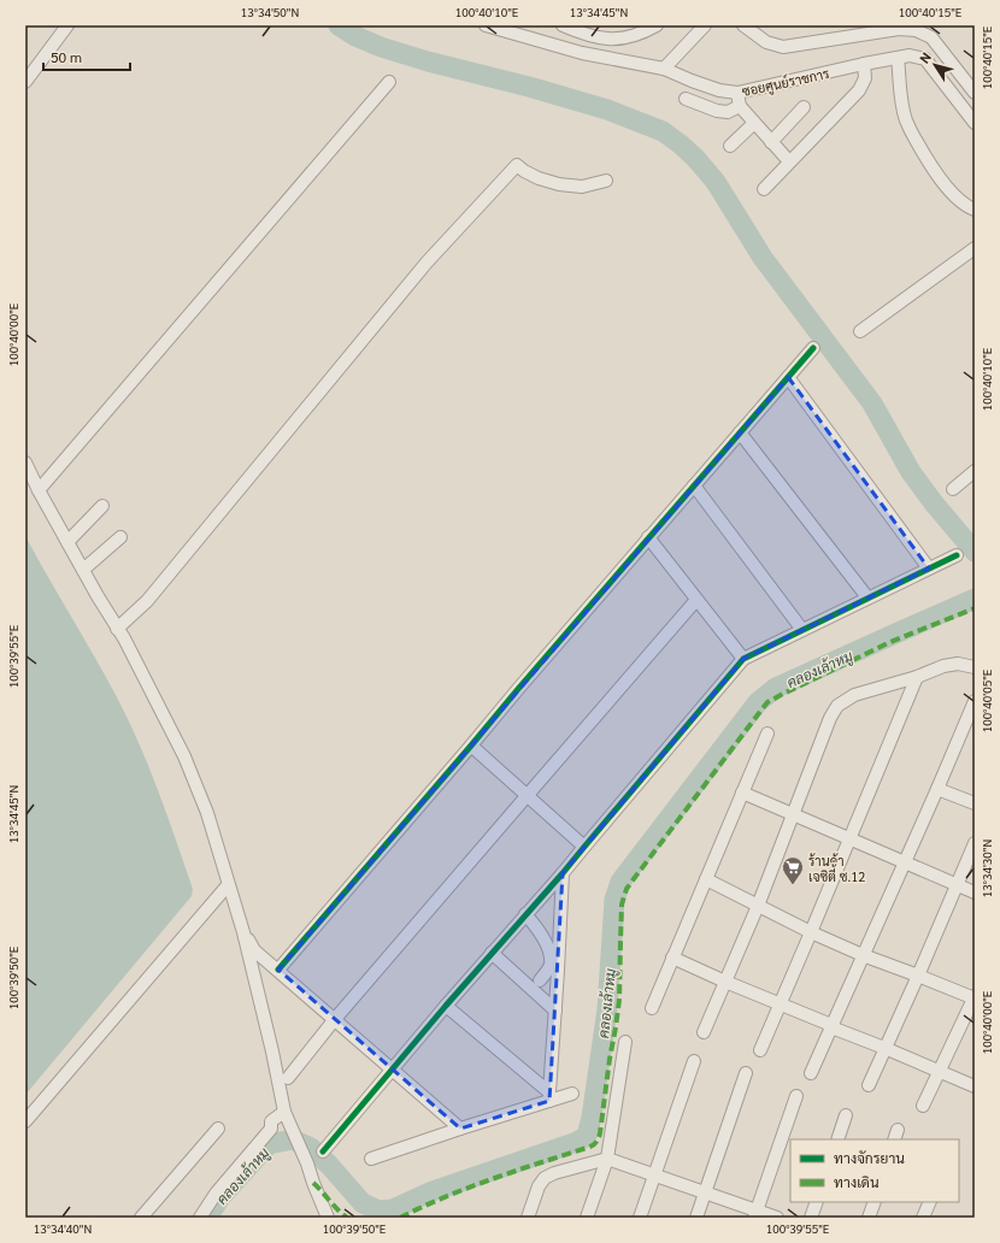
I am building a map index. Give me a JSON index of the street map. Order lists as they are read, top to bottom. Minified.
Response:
{"streets":{"street":["ซอยศูนย์ราชการ"]},"water":["คลองเล้าหมู"],"places":{"supermarket":["ร้านค้า เจซิตี้ ซ.12"]},"legend":["ทางจักรยาน","ทางเดิน"],"scale_bar":"50 m","north":"top left","coordinates":["13°34'50\"N","100°40'10\"E","13°34'45\"N","100°40'15\"E","100°40'00\"E","100°39'55\"E","100°40'05\"E","13°34'30\"N","100°39'50\"E","13°34'40\"N"]}
